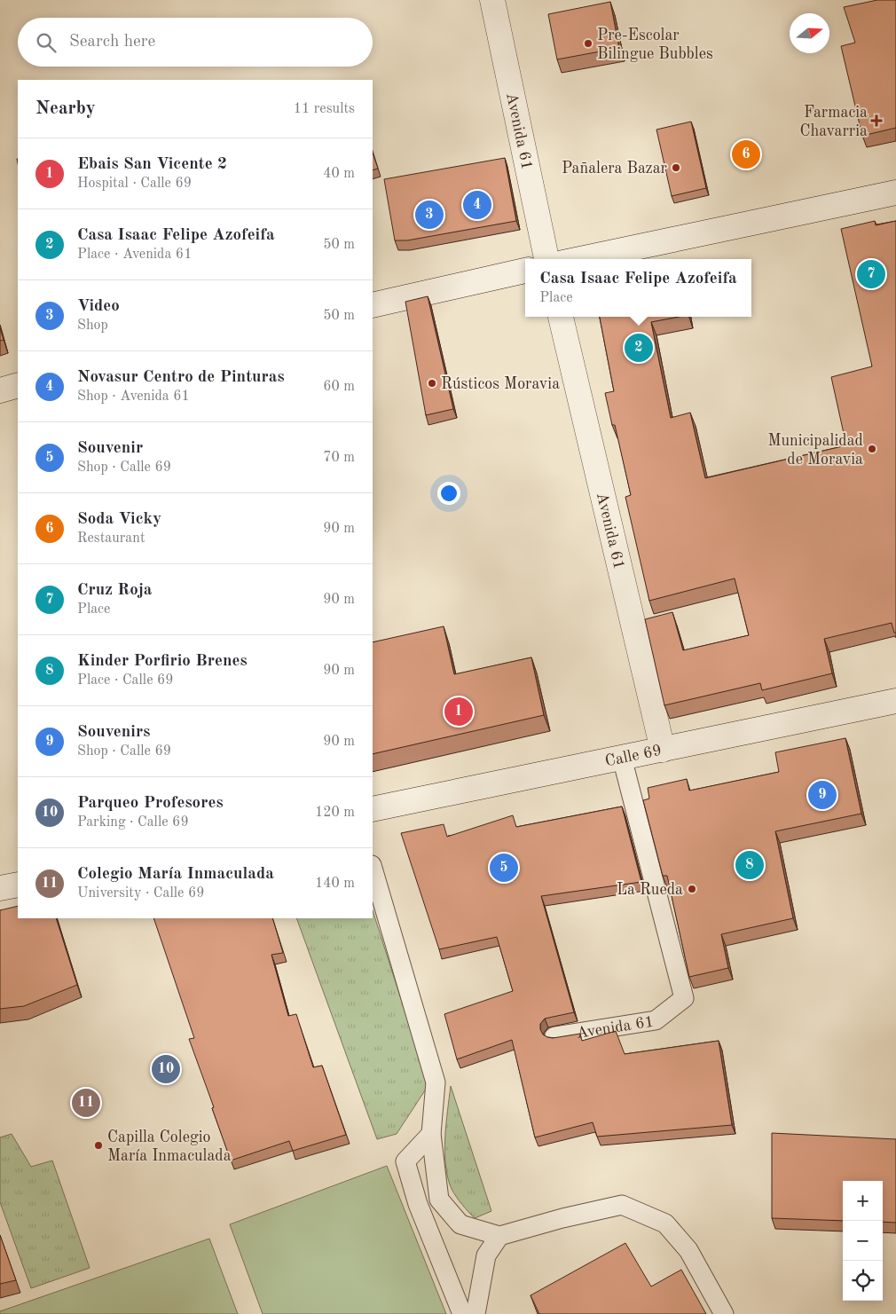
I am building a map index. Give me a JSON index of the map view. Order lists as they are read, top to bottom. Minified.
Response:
{"streets":{"main road":["Avenida 61","Calle 69"]},"crossings":[["Avenida 61","Calle 69"]],"places":{"other":["Pre-Escolar Bilingue Bubbles","Pañalera Bazar","Rústicos Moravia","Municipalidad de Moravia","La Rueda","Capilla Colegio María Inmaculada"],"health":["Farmacia Chavarria"]},"north":"right","page":{"search":"Search here","heading":["Nearby","11 results"],"list":[{"mark":"1","name":"Ebais San Vicente 2","note":"Hospital · Calle 69","value":"40 m"},{"mark":"2","name":"Casa Isaac Felipe Azofeifa","note":"Place · Avenida 61","value":"50 m"},{"mark":"3","name":"Video","note":"Shop","value":"50 m"},{"mark":"4","name":"Novasur Centro de Pinturas","note":"Shop · Avenida 61","value":"60 m"},{"mark":"5","name":"Souvenir","note":"Shop · Calle 69","value":"70 m"},{"mark":"6","name":"Soda Vicky","note":"Restaurant","value":"90 m"},{"mark":"7","name":"Cruz Roja","note":"Place","value":"90 m"},{"mark":"8","name":"Kinder Porfirio Brenes","note":"Place · Calle 69","value":"90 m"},{"mark":"9","name":"Souvenirs","note":"Shop · Calle 69","value":"90 m"},{"mark":"10","name":"Parqueo Profesores","note":"Parking · Calle 69","value":"120 m"},{"mark":"11","name":"Colegio María Inmaculada","note":"University · Calle 69","value":"140 m"}],"pins":["6","4","3","7","2","1","9","8","5","10","11"],"popup":["Casa Isaac Felipe Azofeifa","Place"],"map_buttons":["+","−"]}}
